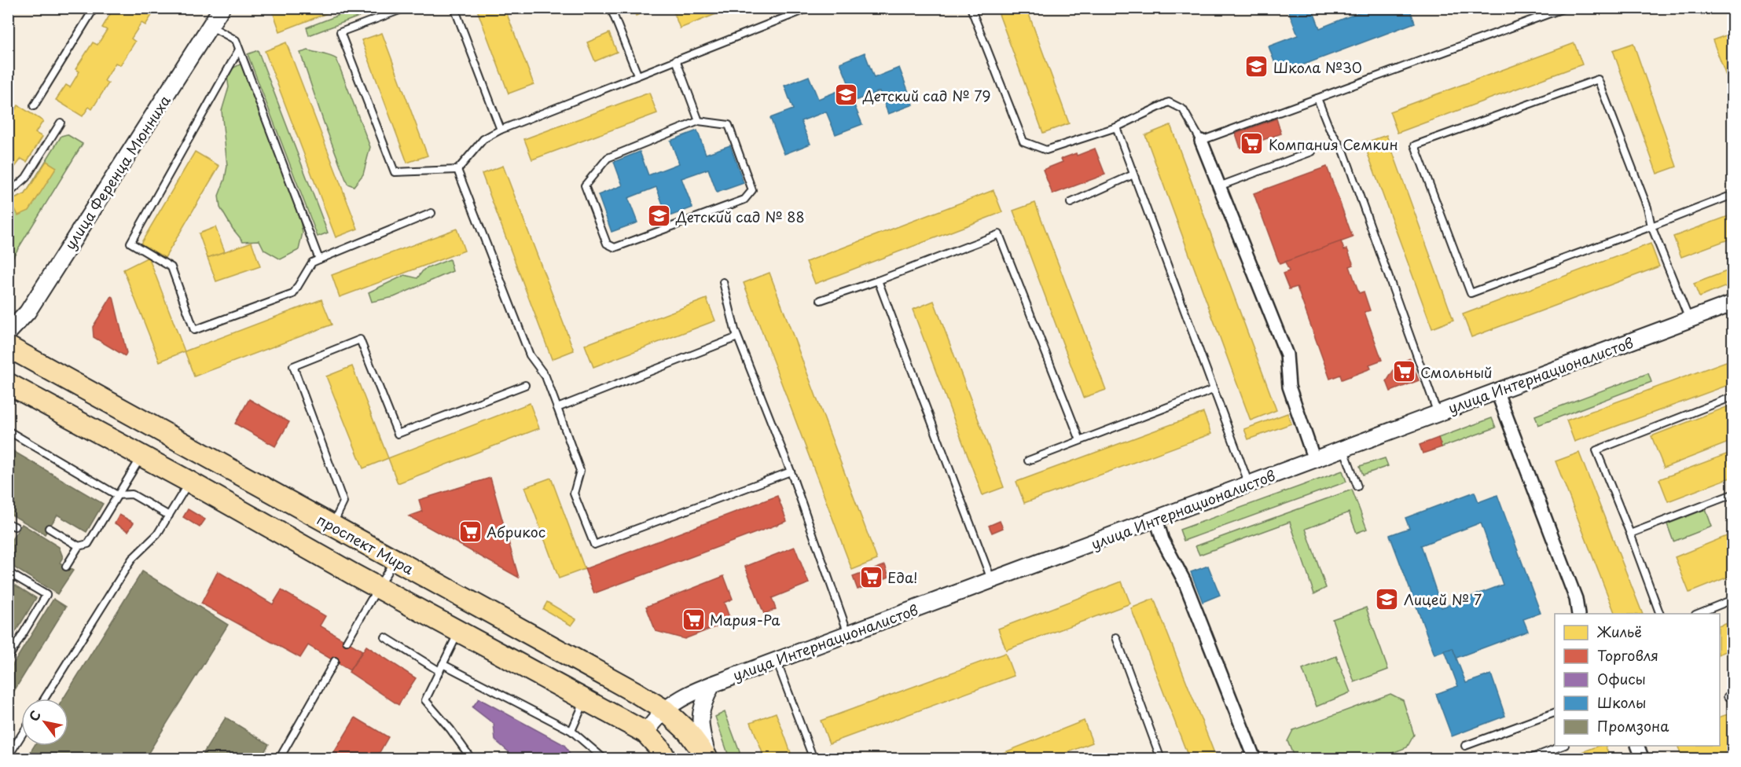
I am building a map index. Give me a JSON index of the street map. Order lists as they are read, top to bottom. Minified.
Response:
{"streets":{"main road":["проспект Мира"],"street":["улица Ференца Мюнниха","улица Интернационалистов"]},"crossings":[["улица Интернационалистов","проспект Мира"]],"places":{"school or university":["Школа №30","Детский сад № 79","Детский сад № 88","Лицей № 7"],"supermarket":["Компания Семкин","Смольный","Абрикос","Еда!","Мария-Ра"]},"legend":["Жильё","Торговля","Офисы","Школы","Промзона"],"north":"top left"}
